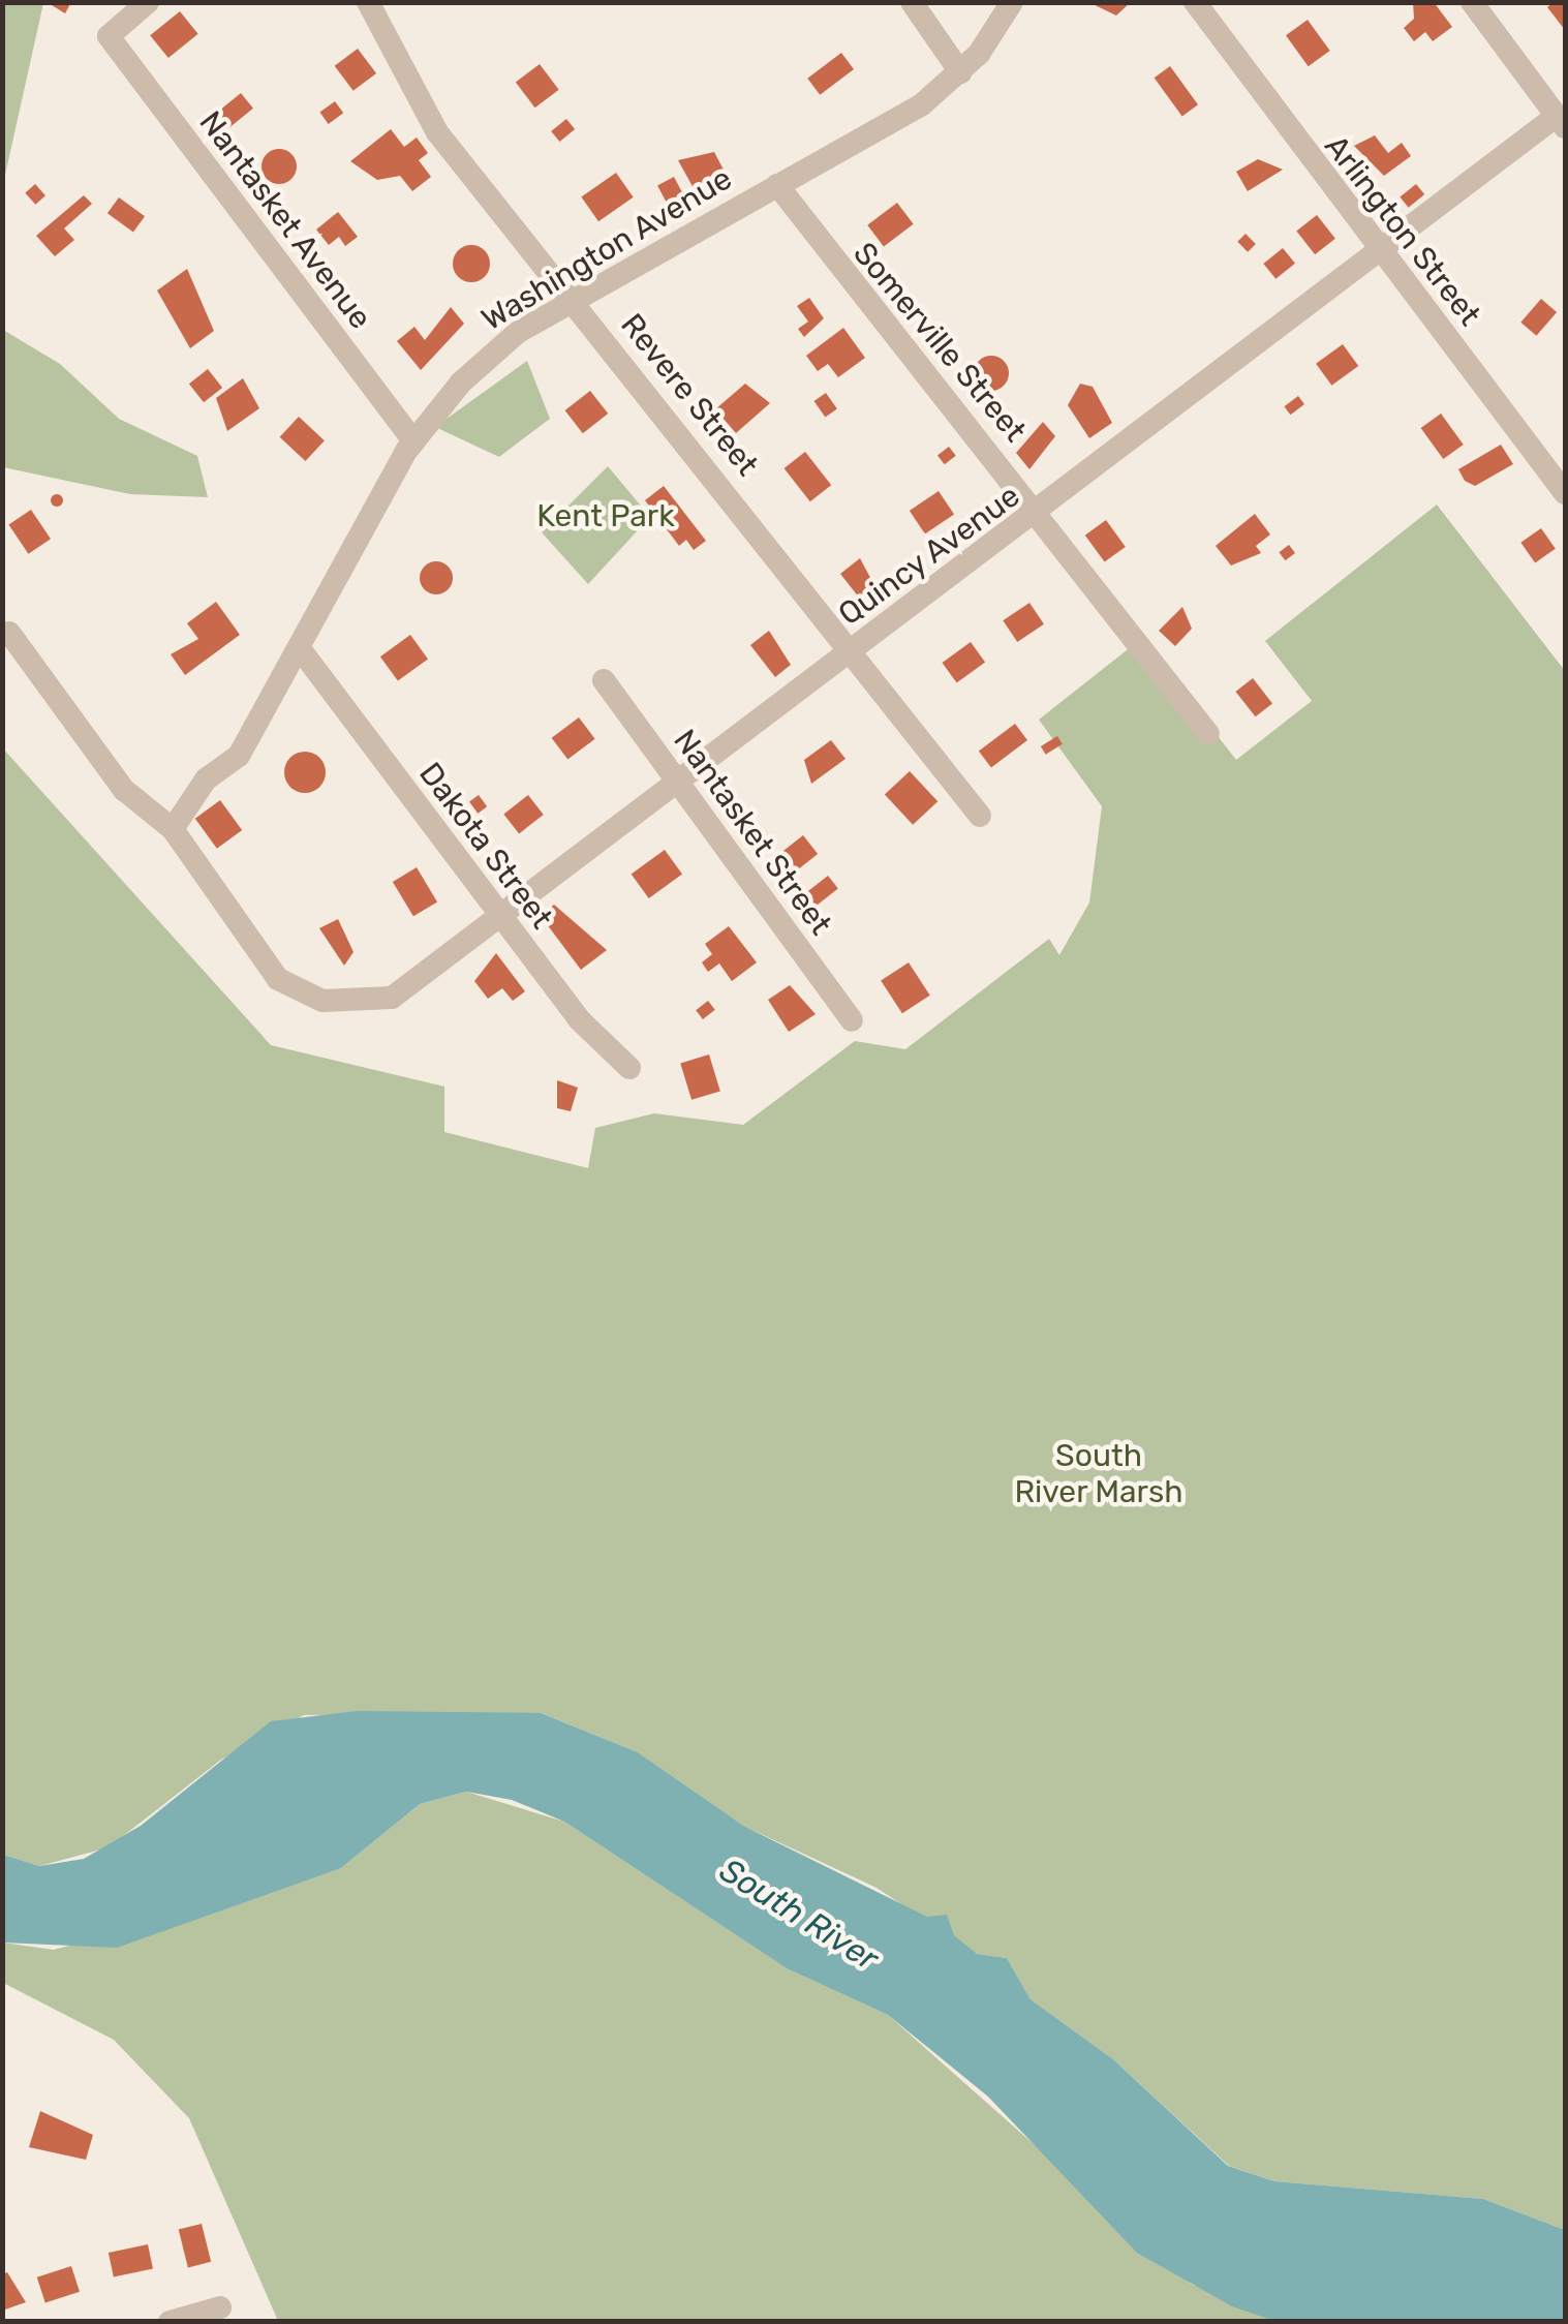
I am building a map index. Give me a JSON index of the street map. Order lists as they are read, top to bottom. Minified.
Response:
{"streets":{"street":["Nantasket Avenue","Arlington Street","Washington Avenue","Somerville Street","Revere Street","Quincy Avenue","Nantasket Street","Dakota Street"]},"crossings":[["Nantasket Avenue","Washington Avenue"],["Arlington Street","Quincy Avenue"],["Washington Avenue","Somerville Street"],["Washington Avenue","Revere Street"],["Washington Avenue","Quincy Avenue"],["Washington Avenue","Dakota Street"],["Somerville Street","Quincy Avenue"],["Revere Street","Quincy Avenue"],["Quincy Avenue","Nantasket Street"],["Quincy Avenue","Dakota Street"]],"water":["South River"],"parks":["Kent Park","South River Marsh"]}
